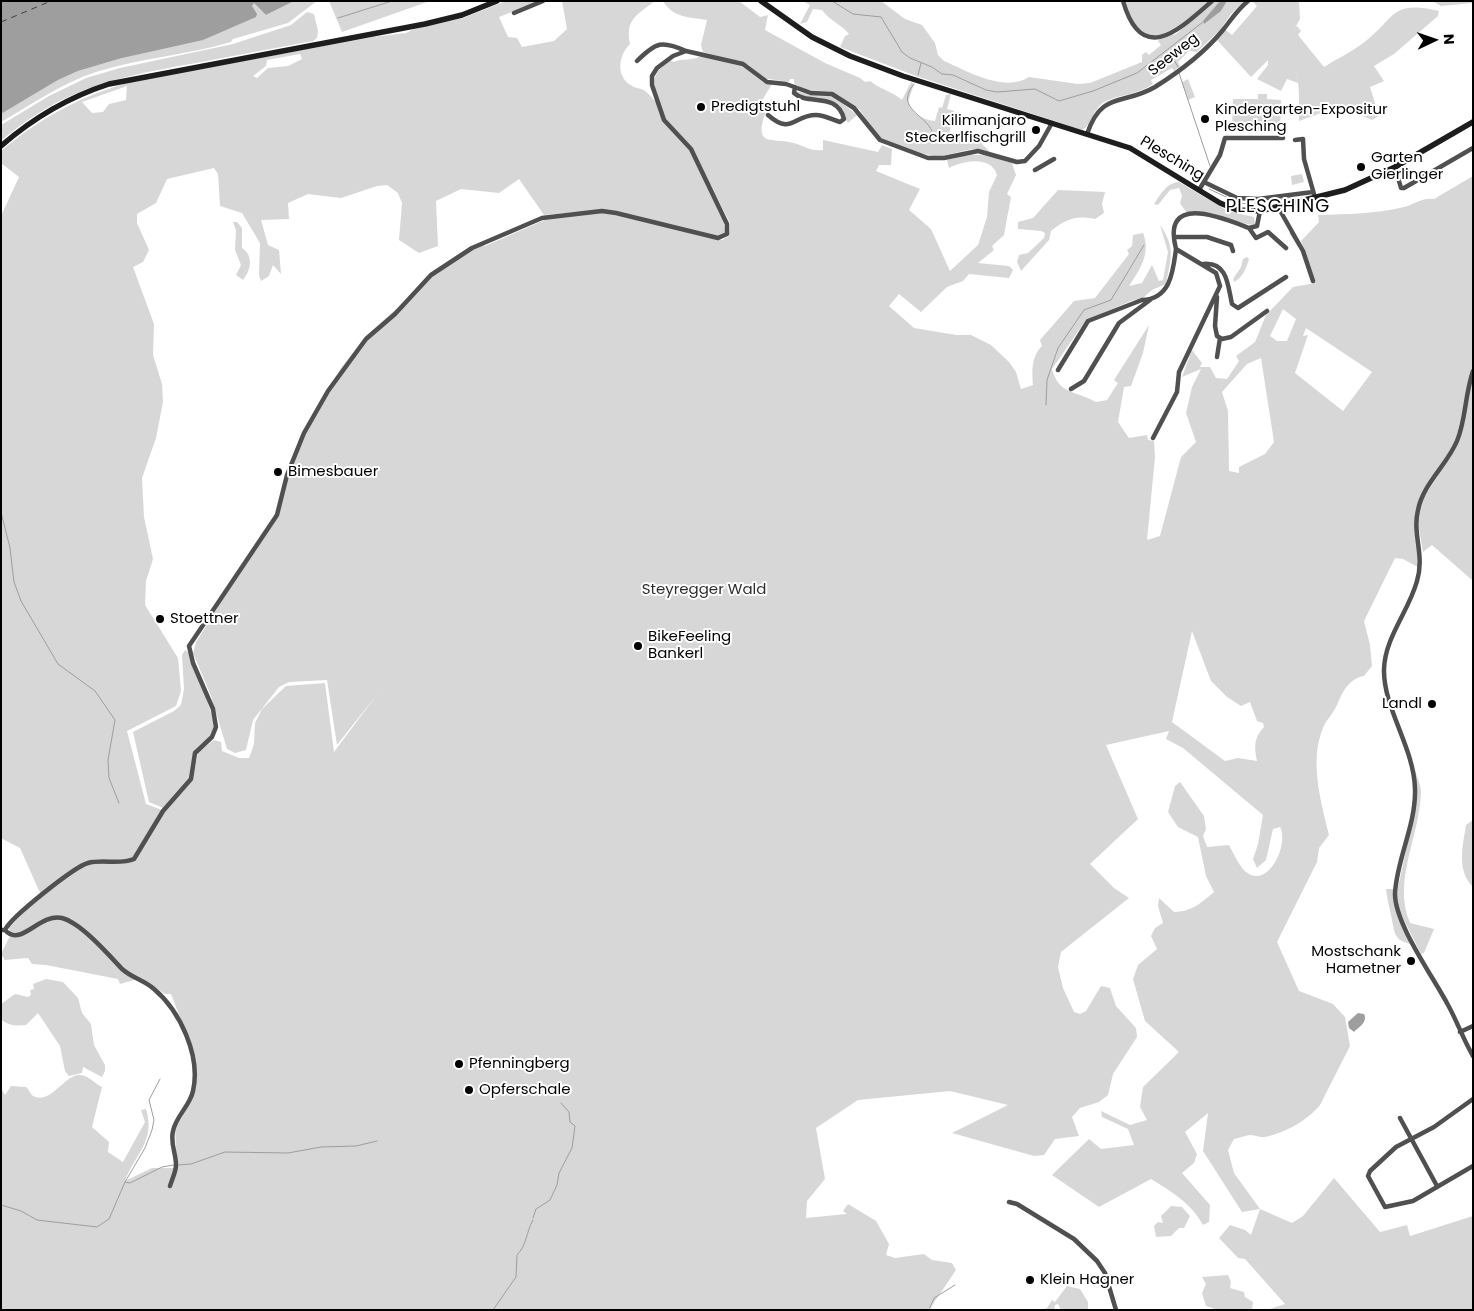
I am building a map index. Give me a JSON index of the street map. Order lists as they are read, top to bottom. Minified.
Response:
{"streets":{"main road":["Plesching"],"street":["Seeweg"]},"crossings":[["Seeweg","Plesching"]],"districts":["PLESCHING"],"parks":["Steyregger Wald"],"places":["Predigtstuhl","Kindergarten-Expositur Plesching","Kilimanjaro Steckerlfischgrill","Garten Gierlinger","Bimesbauer","Stoettner","BikeFeeling Bankerl","Landl","Mostschank Hametner","Pfenningberg","Opferschale","Klein Hagner"],"north":"right"}
